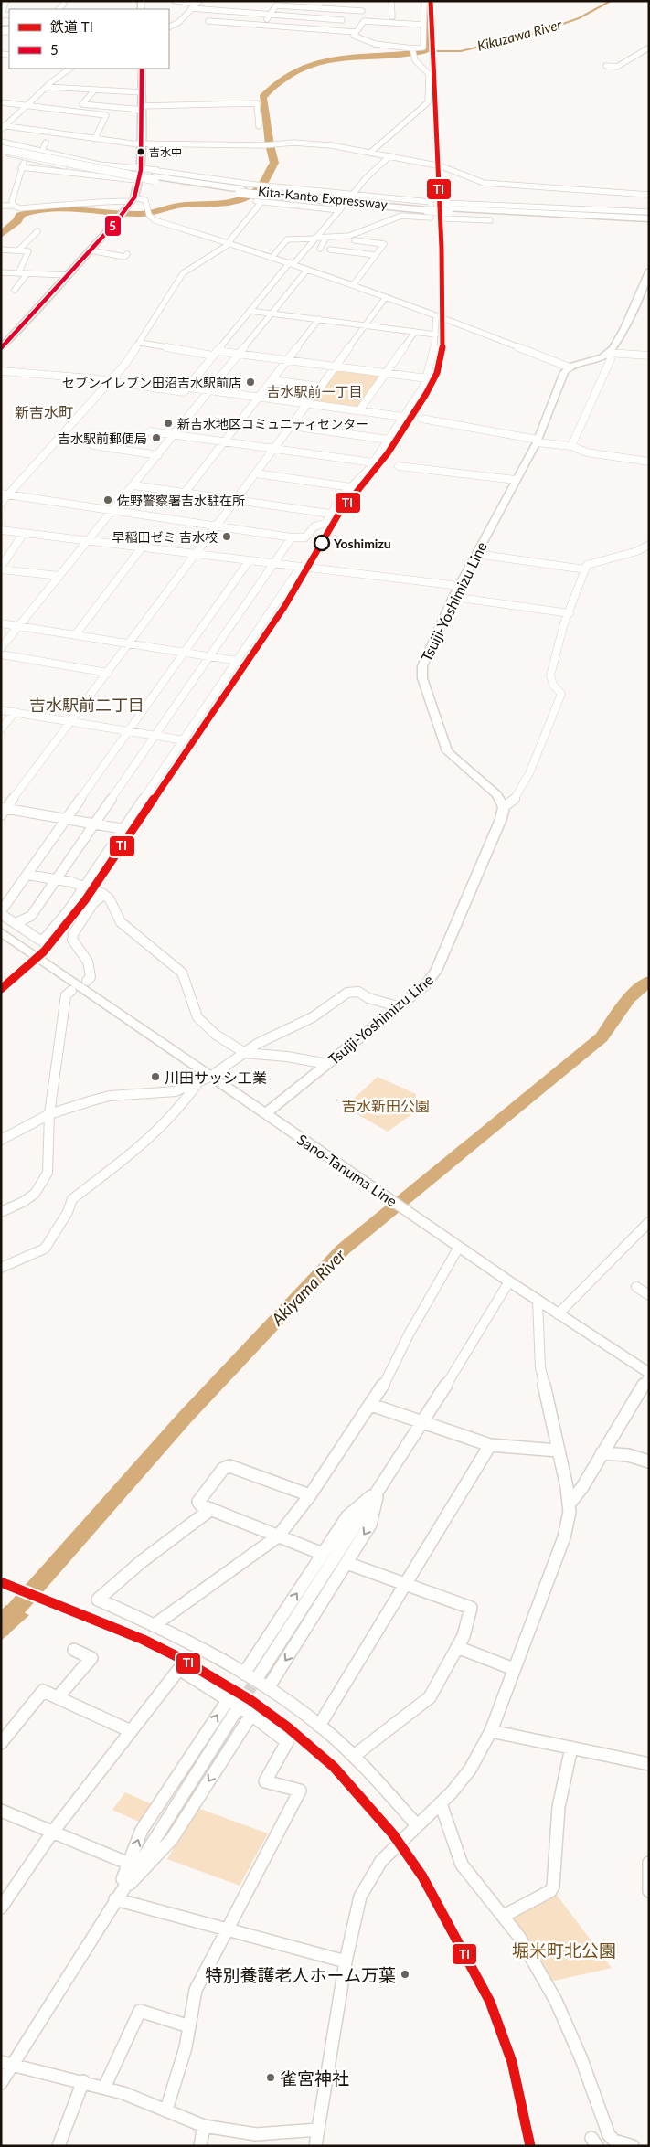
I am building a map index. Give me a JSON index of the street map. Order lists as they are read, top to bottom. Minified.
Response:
{"streets":{"highway":["Kita-Kanto Expressway"],"main road":["Tsuiji-Yoshimizu Line","Sano-Tanuma Line"]},"crossings":[["Tsuiji-Yoshimizu Line","Sano-Tanuma Line"]],"districts":["吉水駅前一丁目","新吉水町","吉水駅前二丁目"],"water":["Kikuzawa River","Akiyama River"],"parks":["吉水新田公園","堀米町北公園"],"places":["吉水中","セブンイレブン田沼吉水駅前店","新吉水地区コミュニティセンター","吉水駅前郵便局","佐野警察署吉水駐在所","早稲田ゼミ 吉水校","Yoshimizu","川田サッシ工業","特別養護老人ホーム万葉","雀宮神社"],"lines":["rail line TI","transit line 5"],"legend":["鉄道 TI","5"]}
